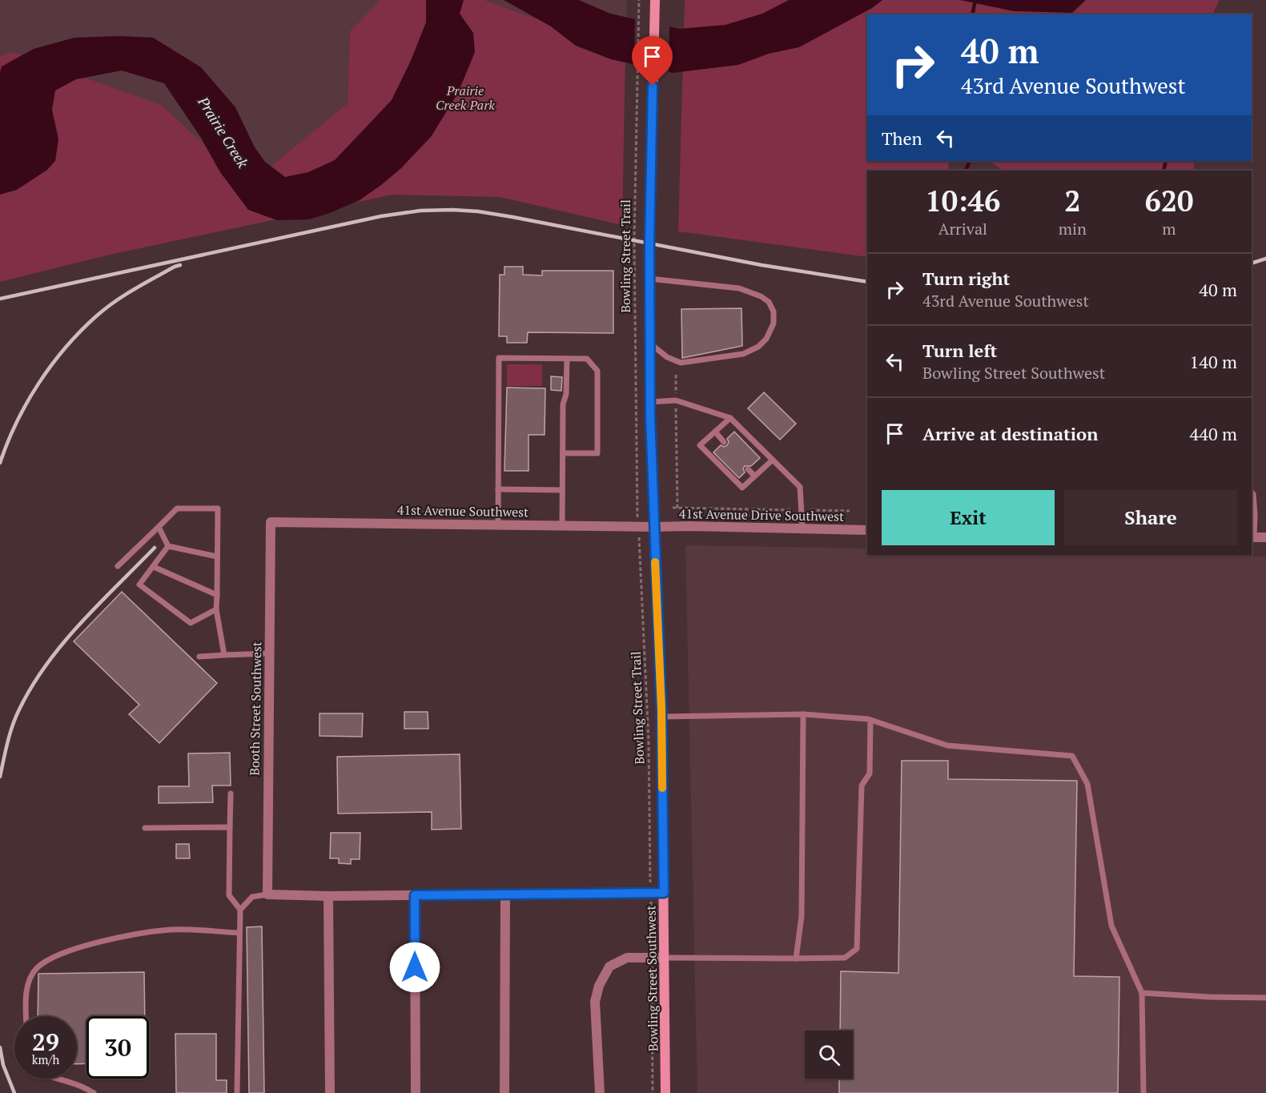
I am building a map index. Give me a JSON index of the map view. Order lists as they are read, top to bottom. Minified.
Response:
{"streets":{"main road":["Bowling Street Southwest"],"street":["41st Avenue Southwest","41st Avenue Drive Southwest","Booth Street Southwest"],"path":["Bowling Street Trail"]},"crossings":[["41st Avenue Southwest","41st Avenue Drive Southwest"],["41st Avenue Southwest","Booth Street Southwest"],["41st Avenue Southwest","Bowling Street Southwest"],["41st Avenue Drive Southwest","Bowling Street Southwest"]],"water":["Prairie Creek"],"parks":["Prairie Creek Park"],"page":{"turn":["40 m","43rd Avenue Southwest"],"then":"Then","eta":["10:46","Arrival","2","min","620","m"],"list":[{"name":"Turn right","note":"43rd Avenue Southwest","value":"40 m"},{"name":"Turn left","note":"Bowling Street Southwest","value":"140 m"},{"name":"Arrive at destination","value":"440 m"}],"buttons":["Exit","Share"],"speed":"29 km/h","limit":"30"}}
